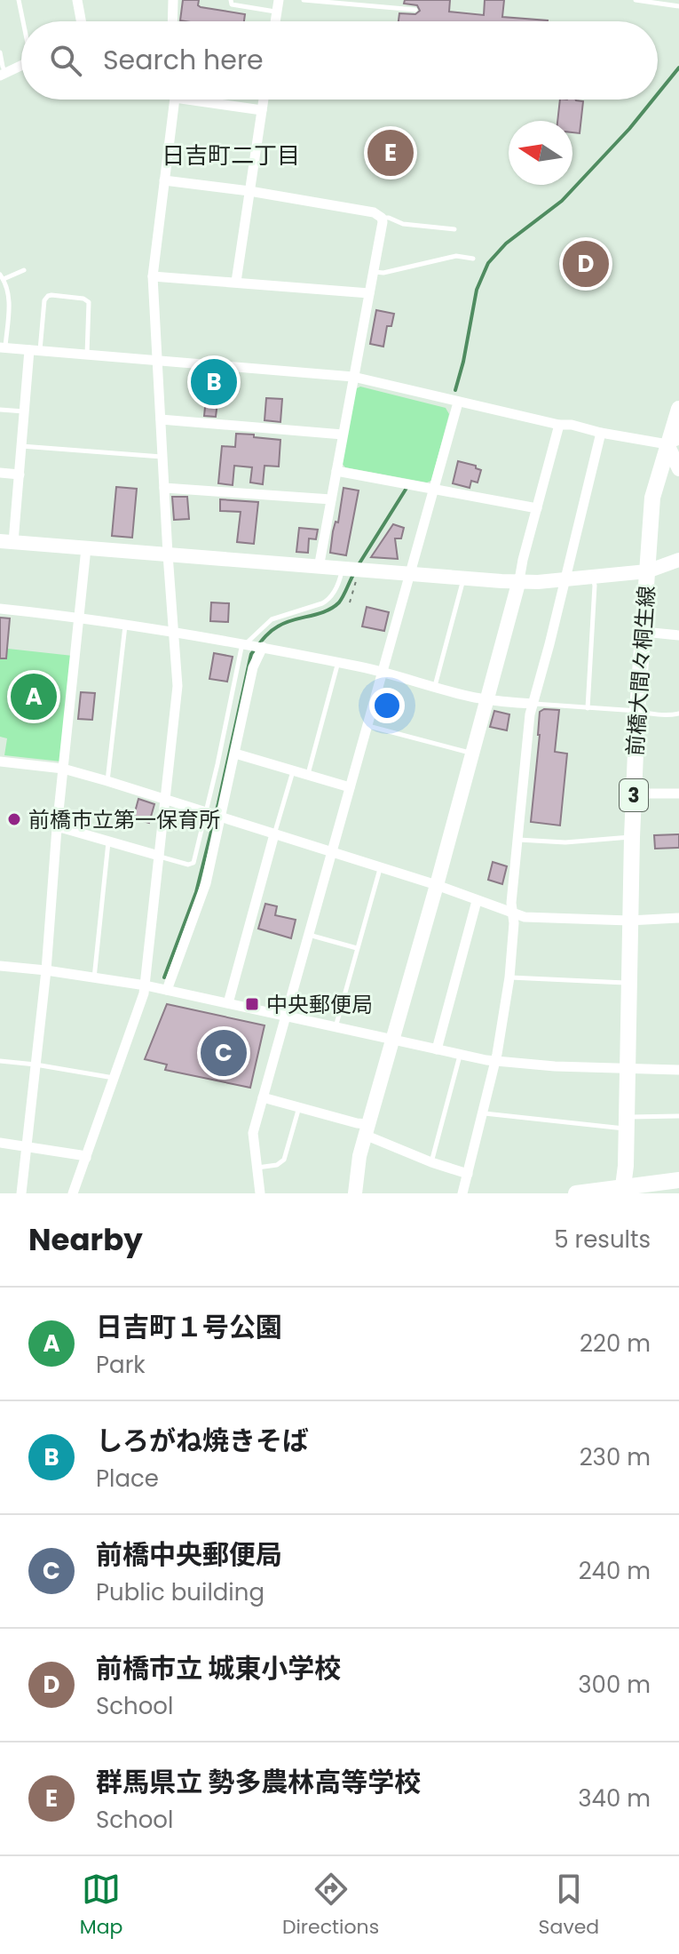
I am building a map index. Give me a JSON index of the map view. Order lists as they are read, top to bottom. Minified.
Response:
{"streets":{"main road":["前橋大間々桐生線","3"]},"districts":["日吉町二丁目"],"places":{"other":["前橋市立第一保育所"],"transit":["中央郵便局"]},"north":"left","page":{"search":"Search here","pins":["E","D","B","A","C"],"heading":["Nearby","5 results"],"list":[{"mark":"A","name":"日吉町１号公園","note":"Park","value":"220 m"},{"mark":"B","name":"しろがね焼きそば","note":"Place","value":"230 m"},{"mark":"C","name":"前橋中央郵便局","note":"Public building","value":"240 m"},{"mark":"D","name":"前橋市立 城東小学校","note":"School","value":"300 m"},{"mark":"E","name":"群馬県立 勢多農林高等学校","note":"School","value":"340 m"}],"nav":["Map","Directions","Saved"]}}
